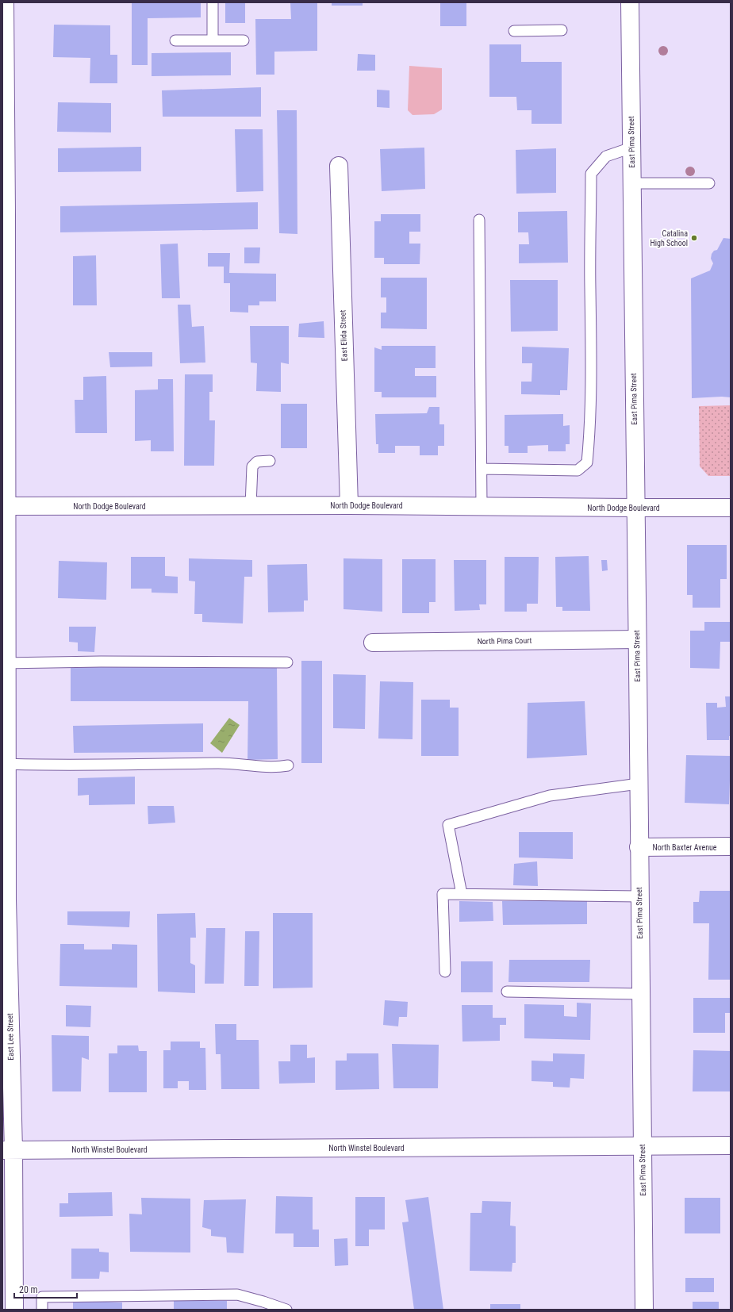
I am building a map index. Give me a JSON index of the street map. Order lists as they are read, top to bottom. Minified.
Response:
{"streets":{"street":["East Pima Street","East Elida Street","North Dodge Boulevard","North Pima Court","North Baxter Avenue","East Lee Street","North Winstel Boulevard"]},"crossings":[["East Pima Street","North Dodge Boulevard"],["East Pima Street","North Pima Court"],["East Pima Street","North Baxter Avenue"],["East Pima Street","North Winstel Boulevard"],["East Elida Street","North Dodge Boulevard"],["North Dodge Boulevard","East Lee Street"],["East Lee Street","North Winstel Boulevard"]],"places":["Catalina High School"],"scale_bar":"20 m"}
